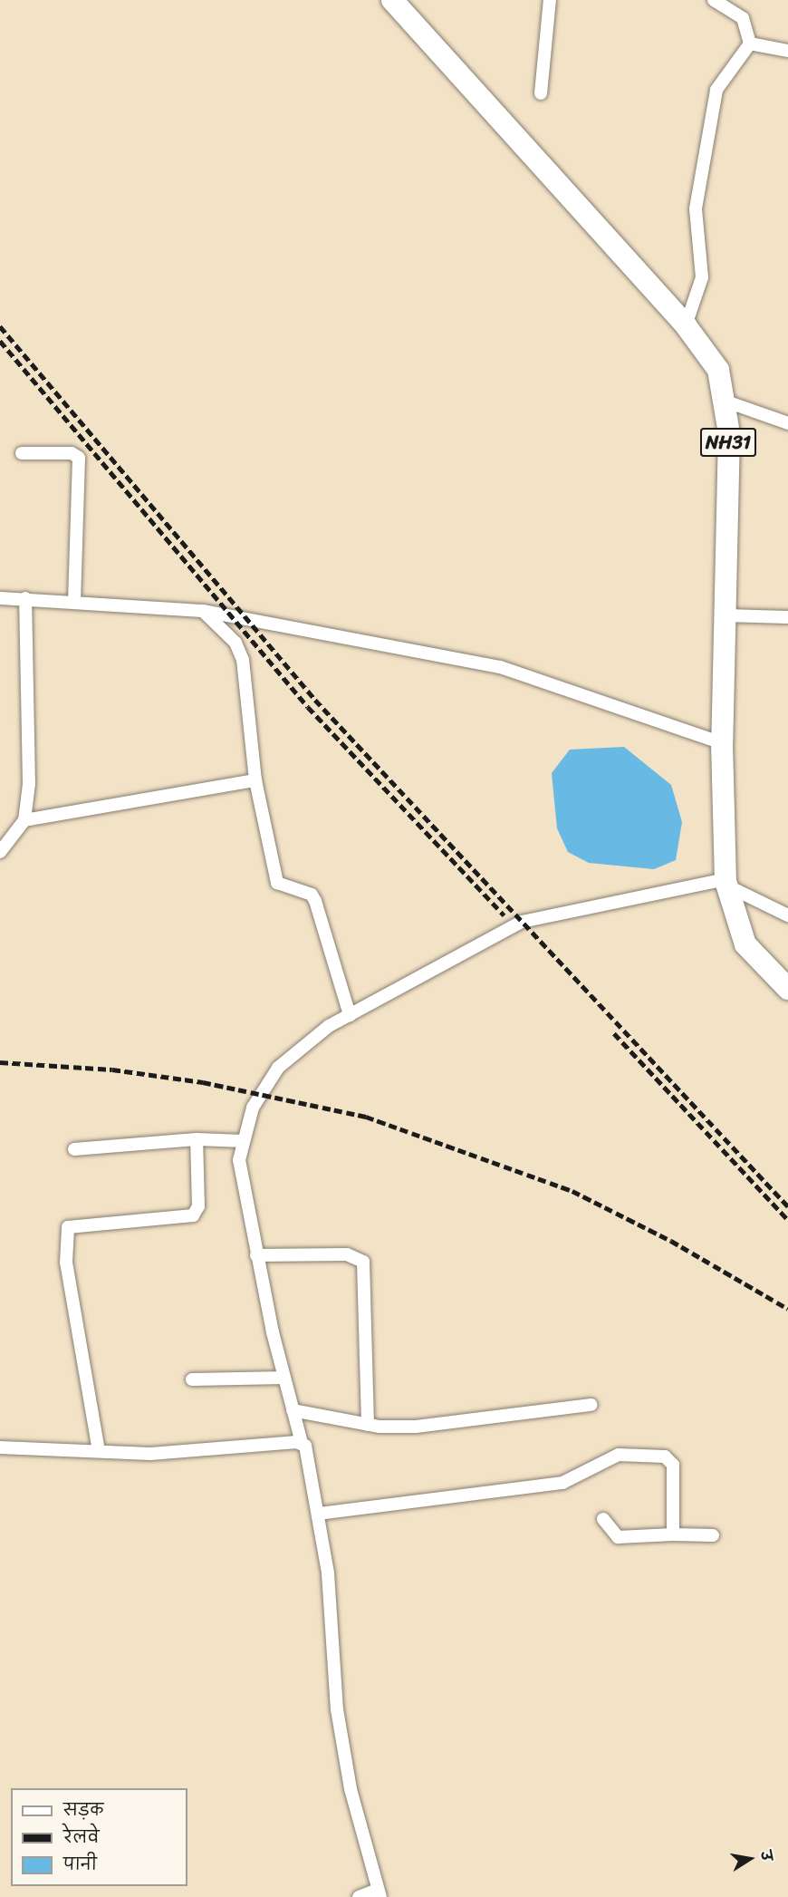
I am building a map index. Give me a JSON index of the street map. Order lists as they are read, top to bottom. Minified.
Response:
{"streets":{"highway":["NH31"]},"legend":["सड़क","रेलवे","पानी"],"north":"right"}
